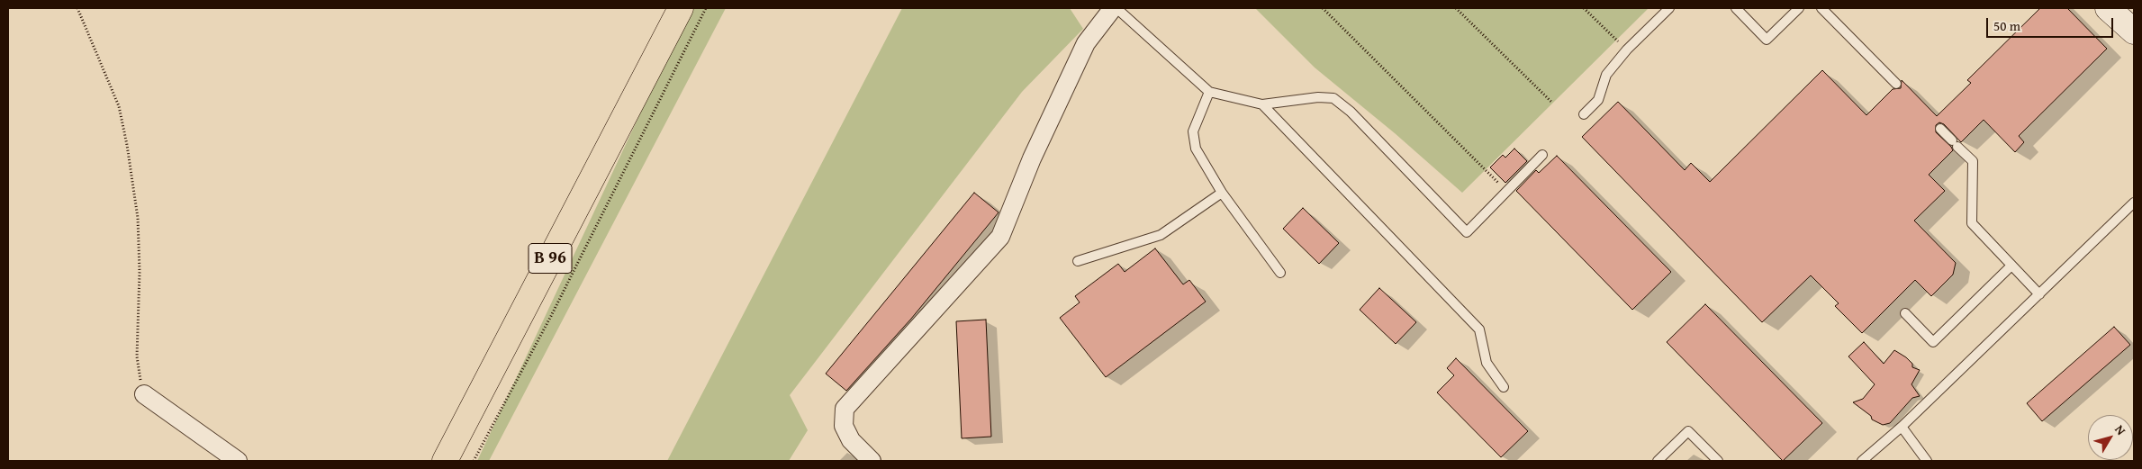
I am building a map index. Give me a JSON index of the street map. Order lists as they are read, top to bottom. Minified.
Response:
{"streets":{"main road":["B 96"]},"scale_bar":"50 m","north":"top right"}
